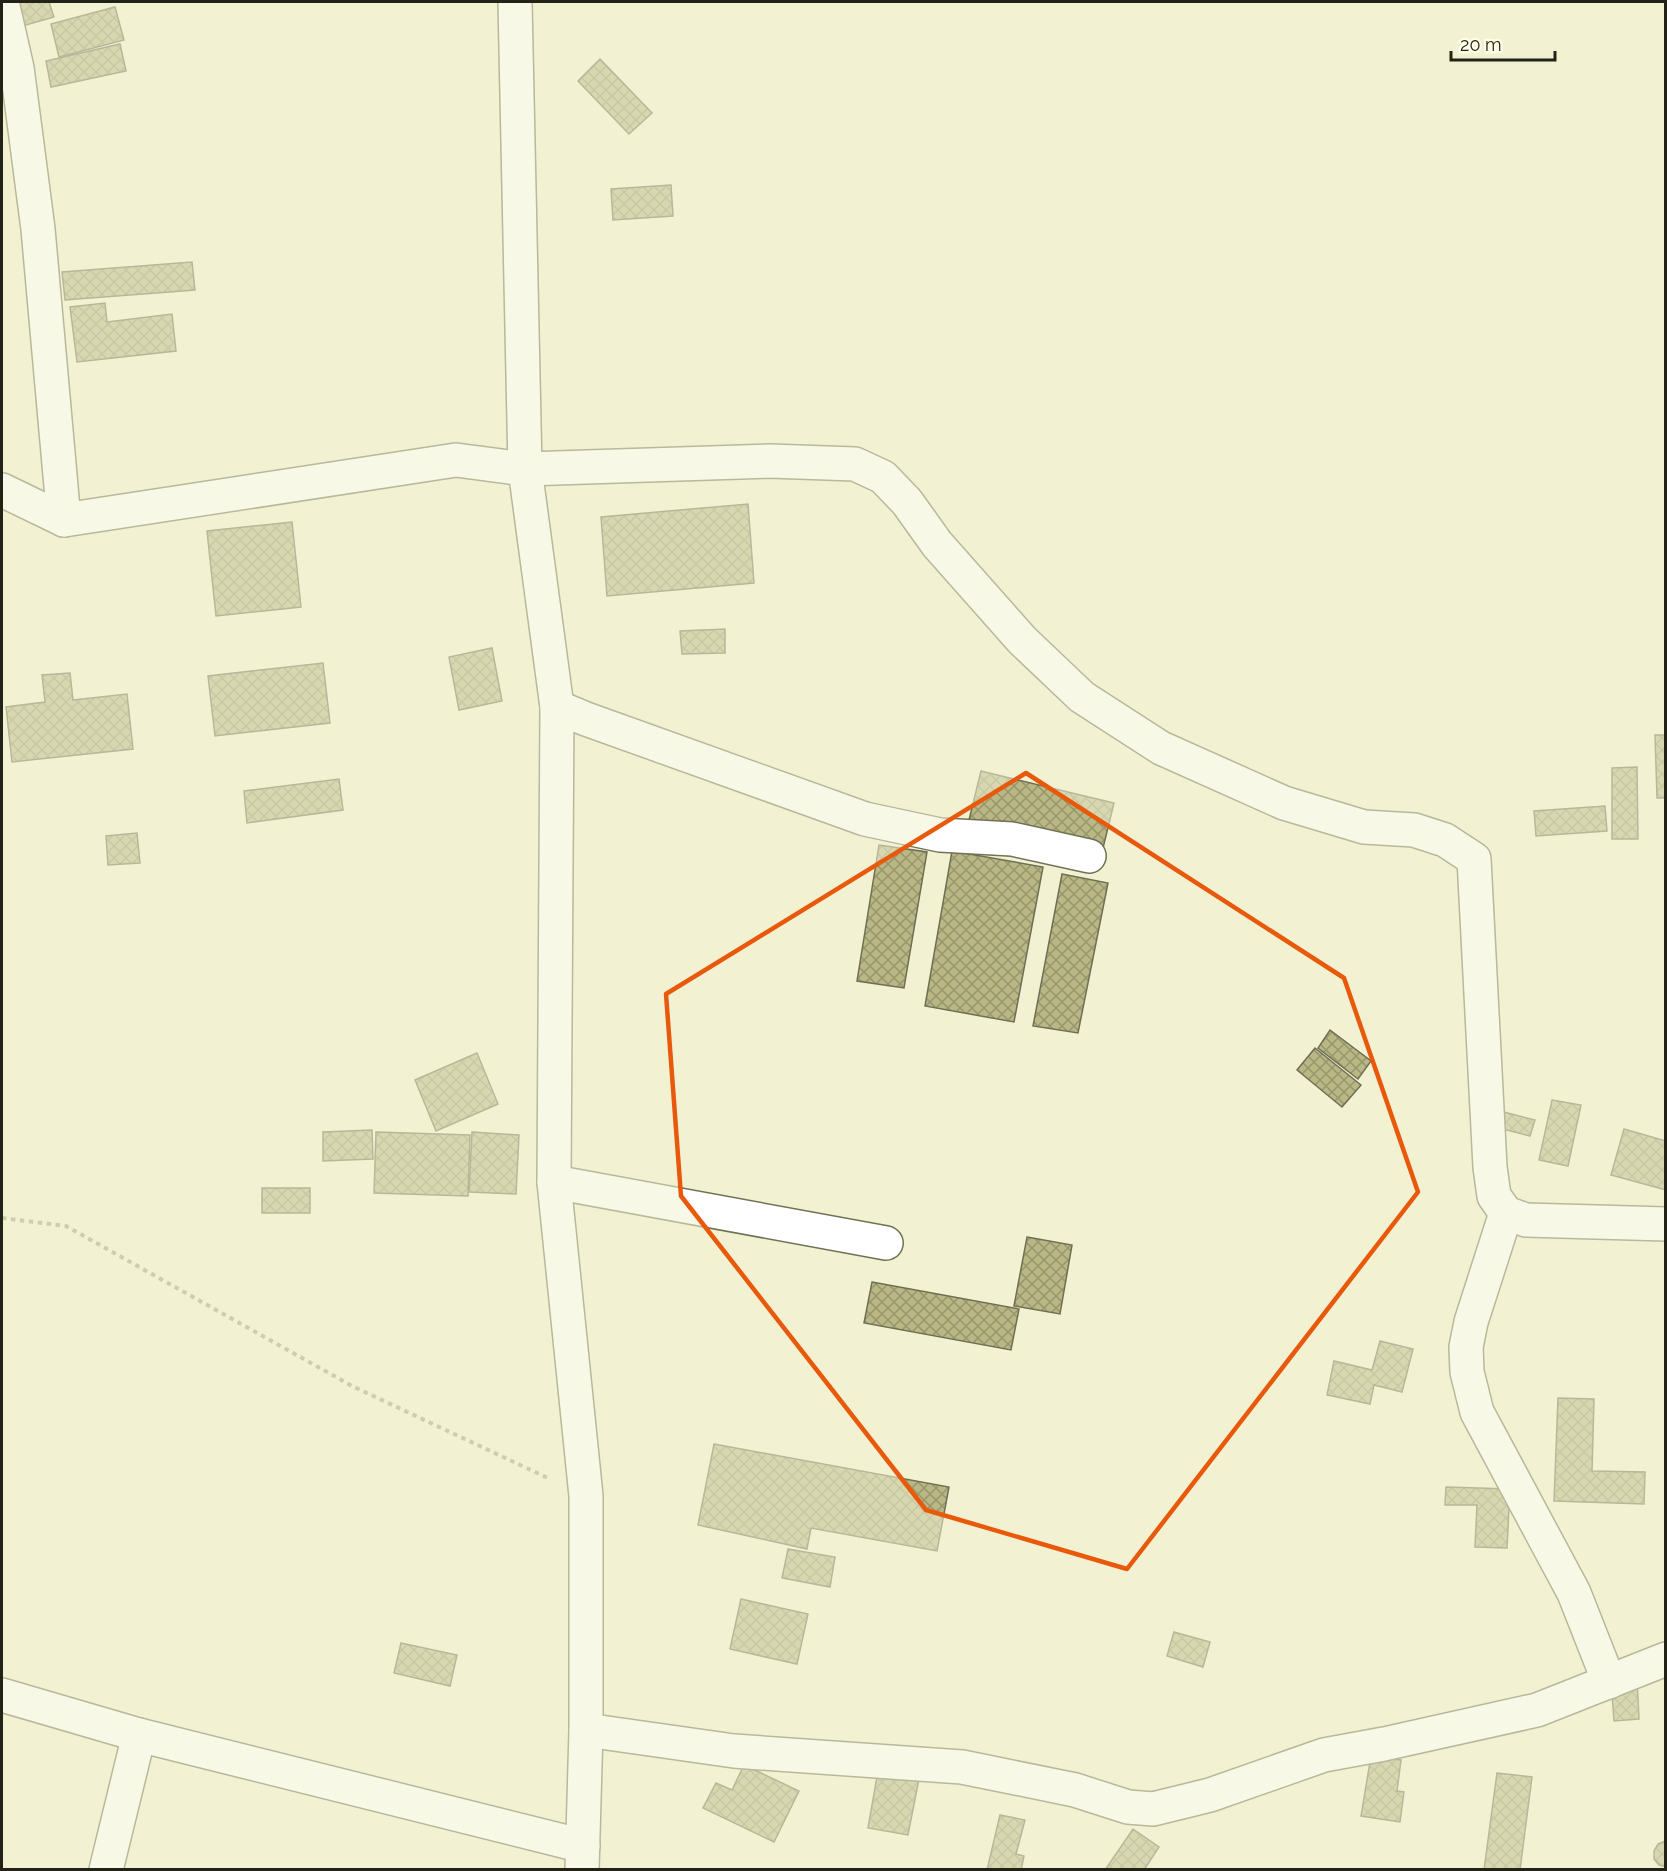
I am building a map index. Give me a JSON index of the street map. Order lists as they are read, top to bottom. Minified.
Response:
{"scale_bar":"20 m"}
